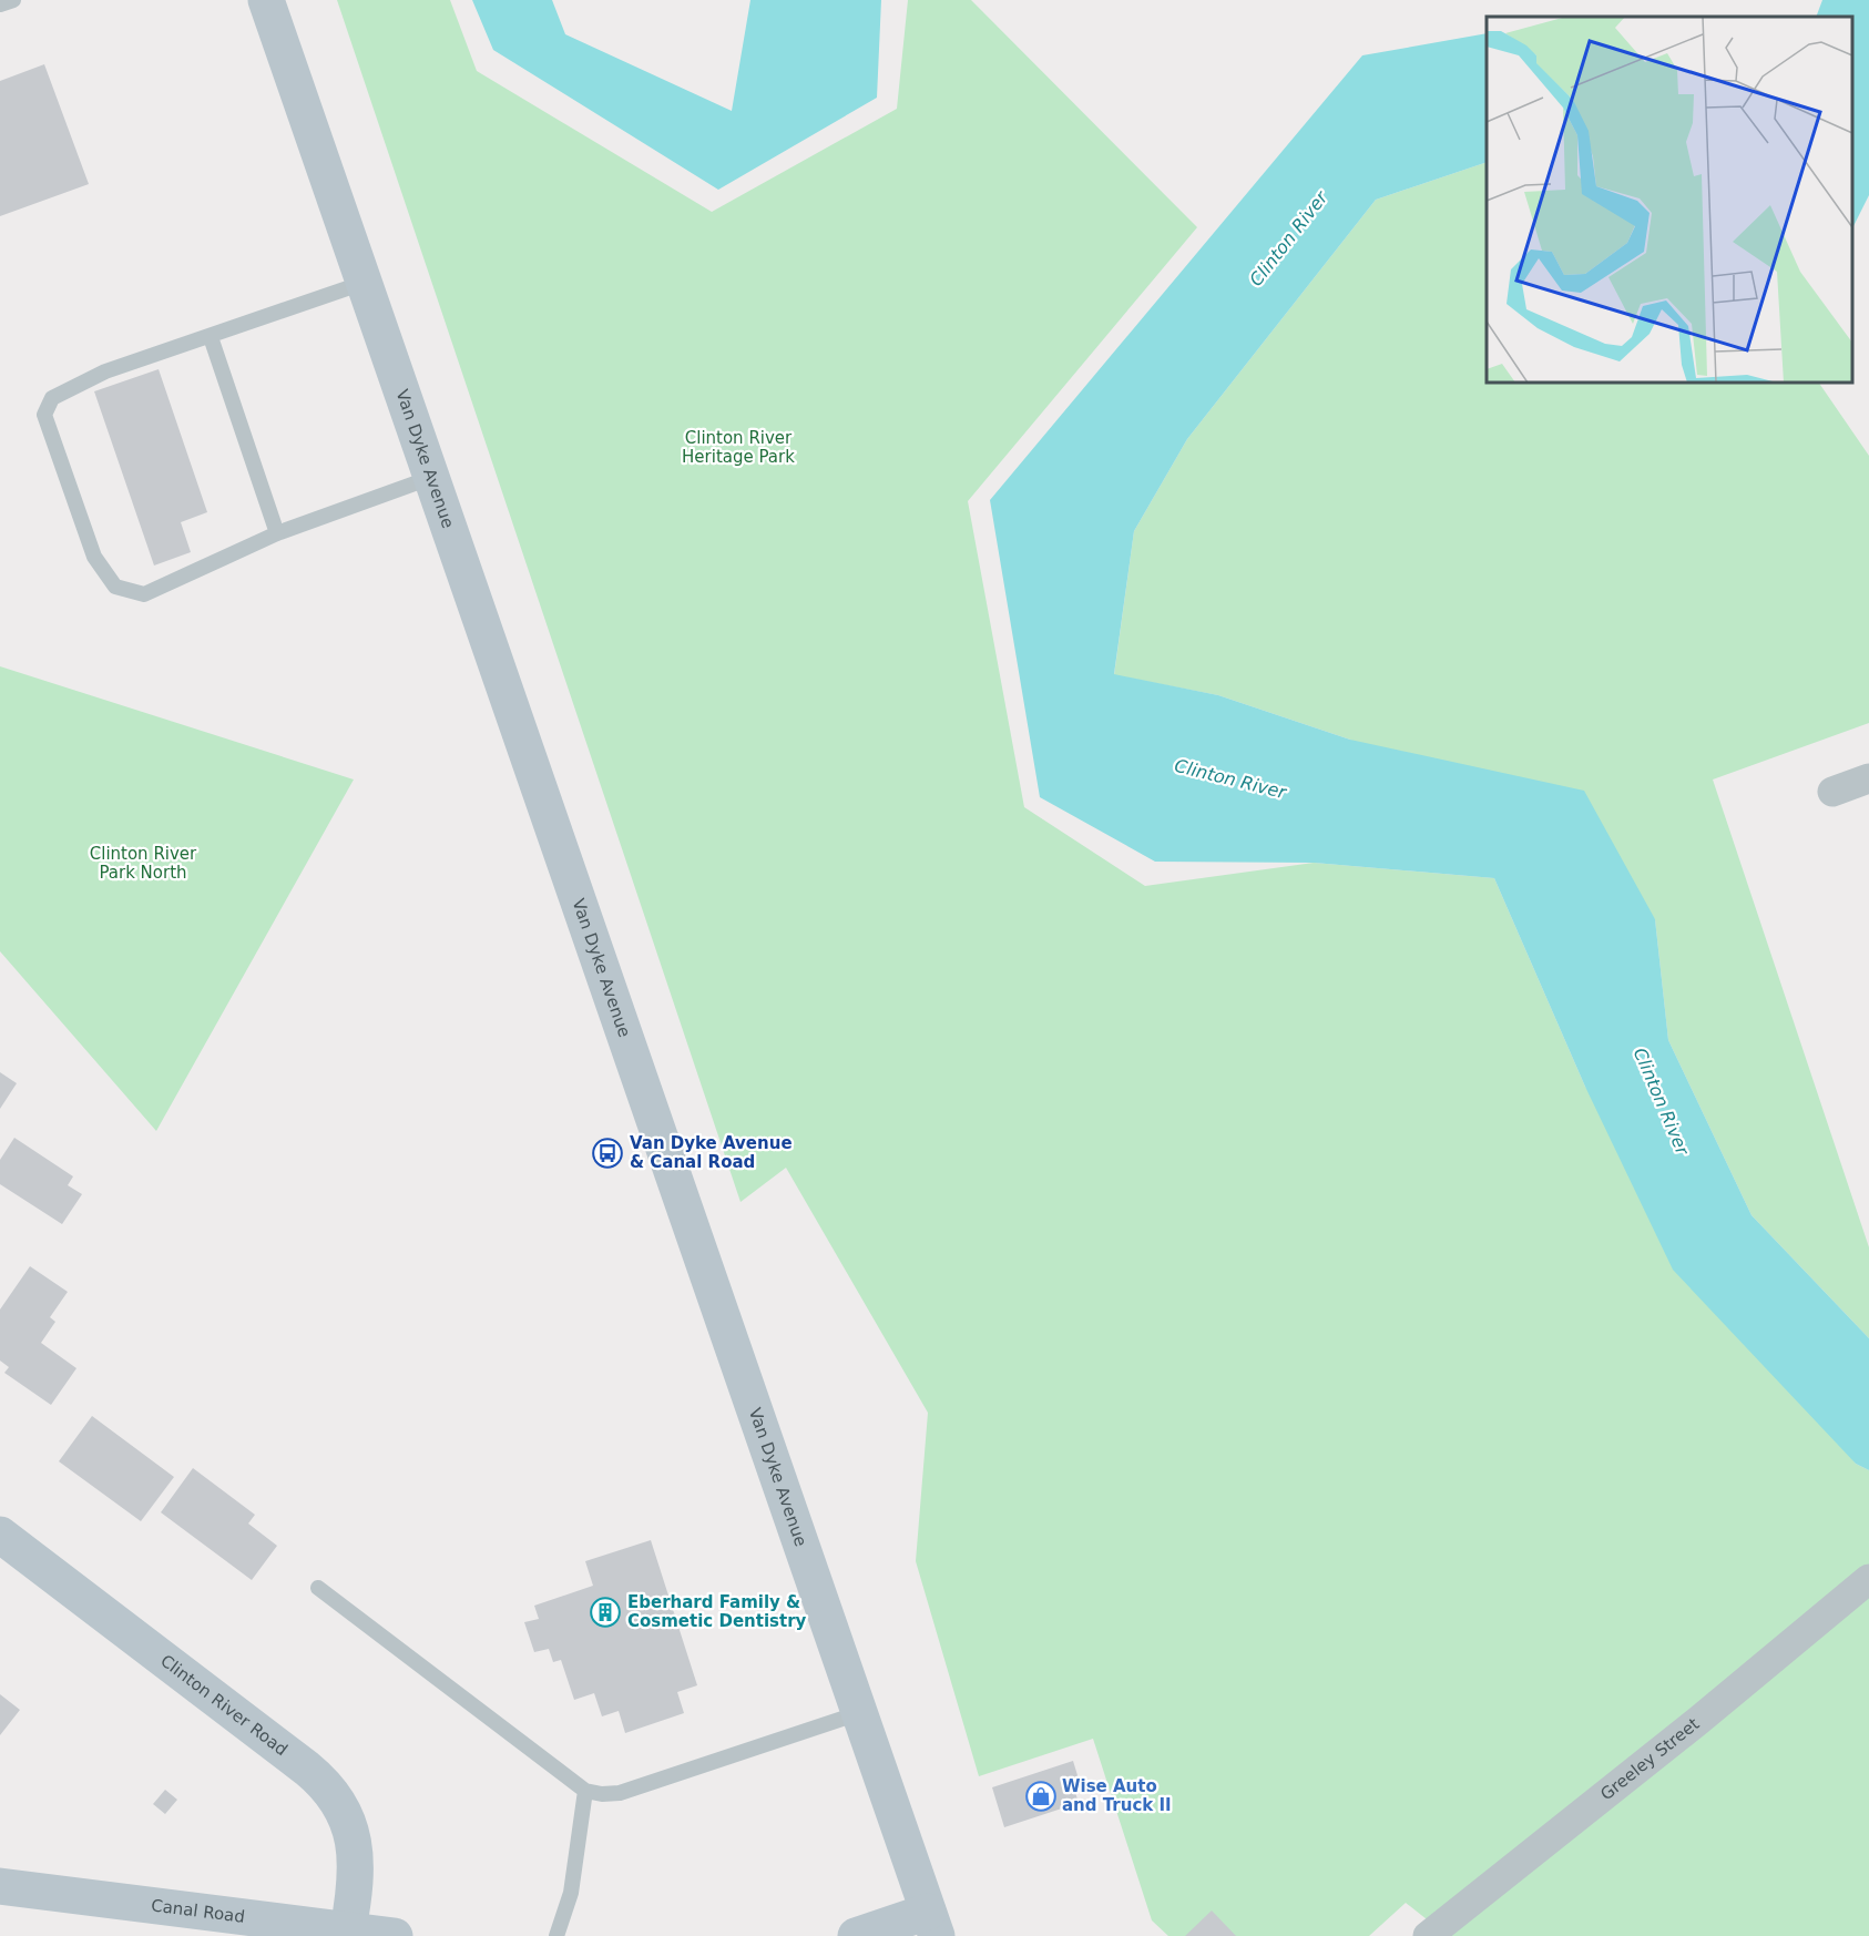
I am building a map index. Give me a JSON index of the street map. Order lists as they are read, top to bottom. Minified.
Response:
{"streets":{"main road":["Van Dyke Avenue","Clinton River Road","Canal Road"],"street":["Greeley Street"]},"crossings":[["Clinton River Road","Canal Road"]],"water":["Clinton River"],"parks":["Clinton River Heritage Park","Clinton River Park North"],"places":{"bus stop":["Van Dyke Avenue & Canal Road"],"building":["Eberhard Family & Cosmetic Dentistry"],"shop":["Wise Auto and Truck II"]}}
